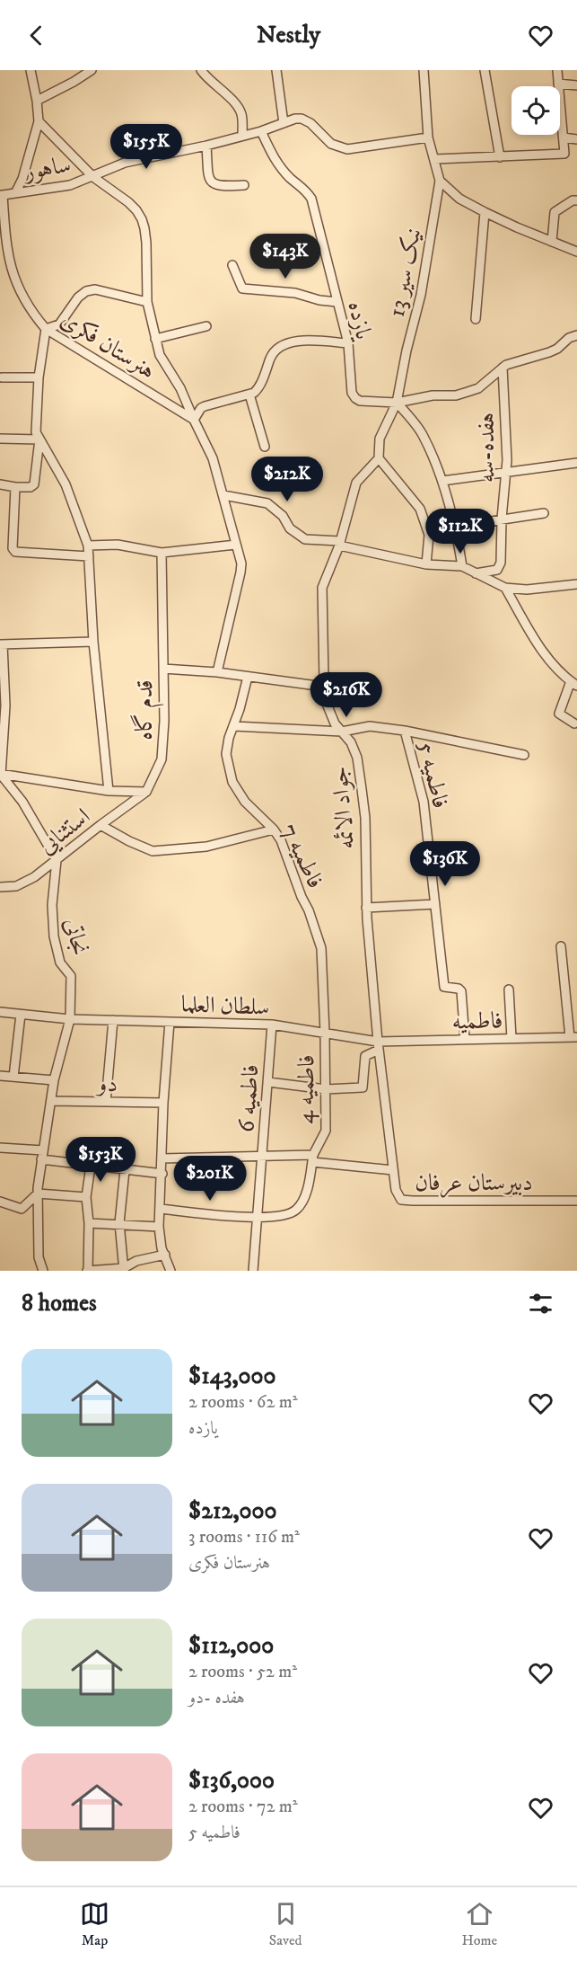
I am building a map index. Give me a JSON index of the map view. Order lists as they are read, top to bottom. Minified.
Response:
{"streets":{"street":["ساهور","نیک سیر 13","یازده","هنرستان فکری","هفده-سه","قدم گاه","فاطمیه 5","جواد الائمه","استثنایی","فاطمیه 7","نجاتی","سلطان العلما","فاطمیه","دو","فاطمیه 4","فاطمیه 6","دبیرستان عرفان"]},"crossings":[["ساهور","یازده"],["ساهور","هنرستان فکری"],["نیک سیر 13","یازده"],["قدم گاه","استثنایی"],["فاطمیه 5","فاطمیه"],["جواد الائمه","سلطان العلما"],["جواد الائمه","فاطمیه"],["جواد الائمه","دبیرستان عرفان"],["استثنایی","نجاتی"],["فاطمیه 7","سلطان العلما"],["فاطمیه 7","فاطمیه 4"],["نجاتی","سلطان العلما"],["سلطان العلما","فاطمیه"],["سلطان العلما","فاطمیه 4"],["سلطان العلما","فاطمیه 6"],["سلطان العلما","دبیرستان عرفان"],["فاطمیه","دبیرستان عرفان"],["فاطمیه 4","فاطمیه 6"]],"page":{"header":"Nestly","price":["$155K","$143K","$212K","$112K","$216K","$136K","$153K","$201K"],"heading":"8 homes","list":[{"name":"$143,000","note":"2 rooms · 62 m² · یازده"},{"name":"$212,000","note":"3 rooms · 116 m² · هنرستان فکری"},{"name":"$112,000","note":"2 rooms · 52 m² · هفده -دو"},{"name":"$136,000","note":"2 rooms · 72 m² · فاطمیه 5"}],"tabs":["Map","Saved","Home"]}}
